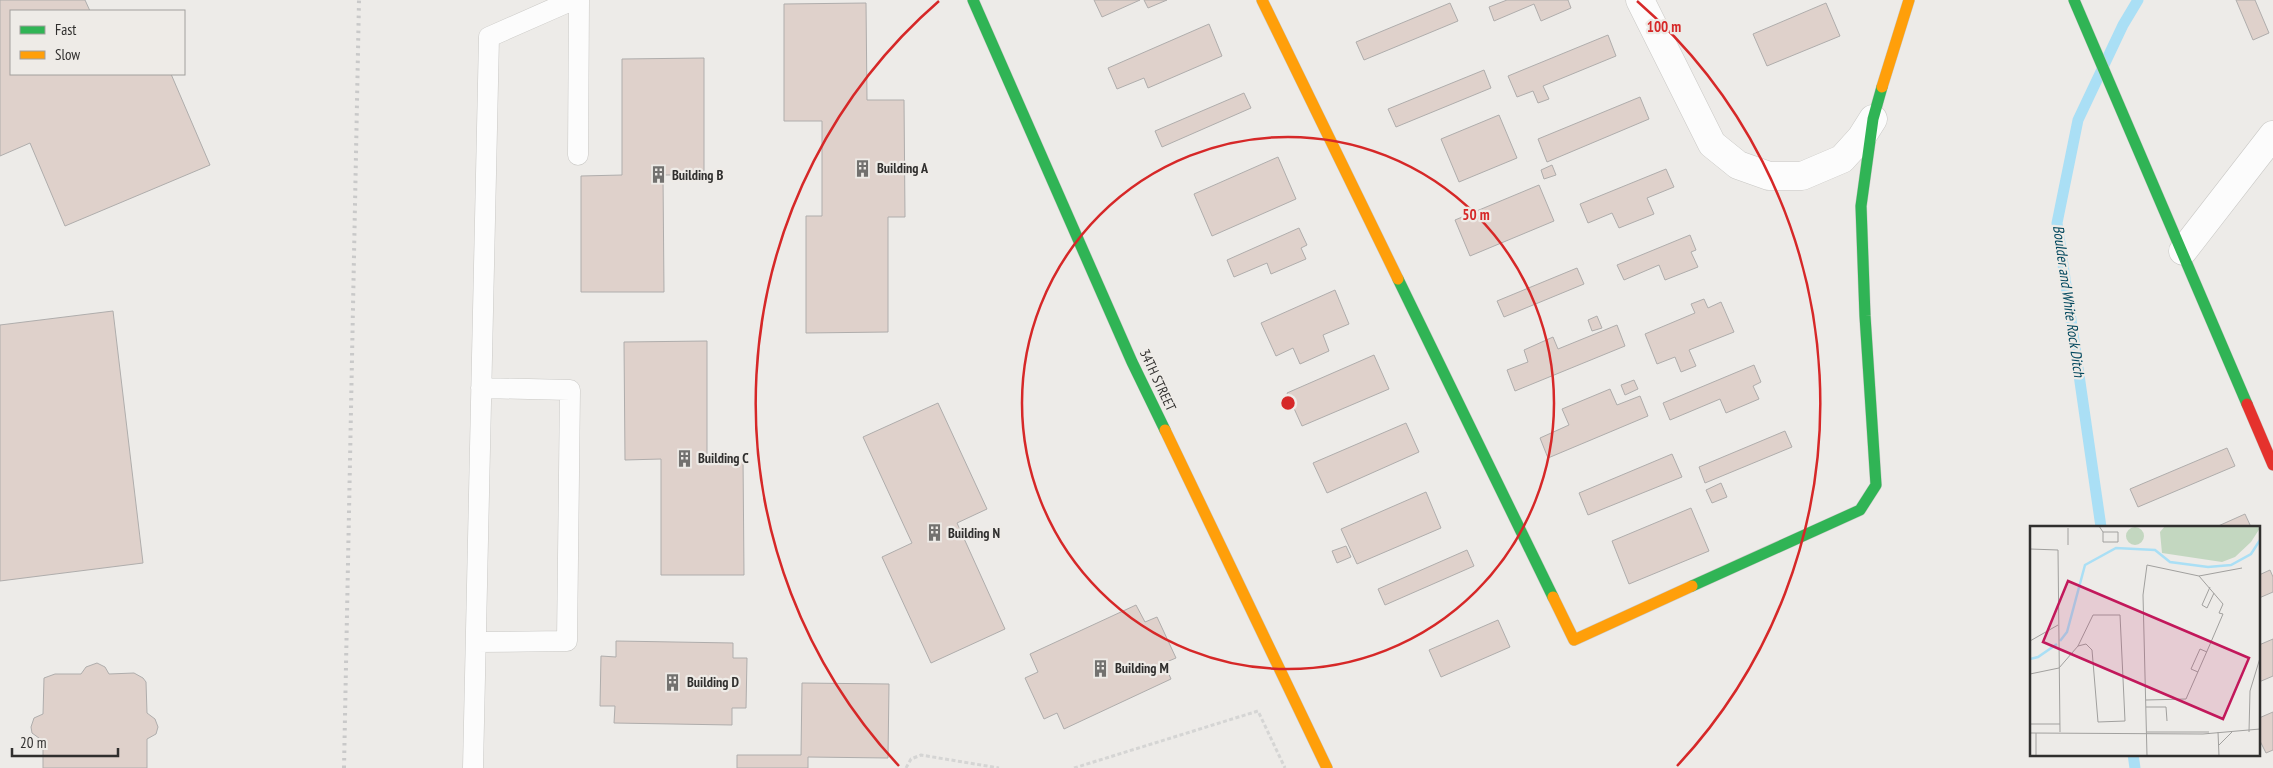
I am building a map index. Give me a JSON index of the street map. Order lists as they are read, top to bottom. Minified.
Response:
{"streets":{"street":["34TH STREET"]},"water":["Boulder and White Rock Ditch"],"places":{"building":["Building A","Building B","Building C","Building N","Building M","Building D"]},"legend":["Fast","Slow"],"scale_bar":"20 m","rings":["100 m","50 m"]}
